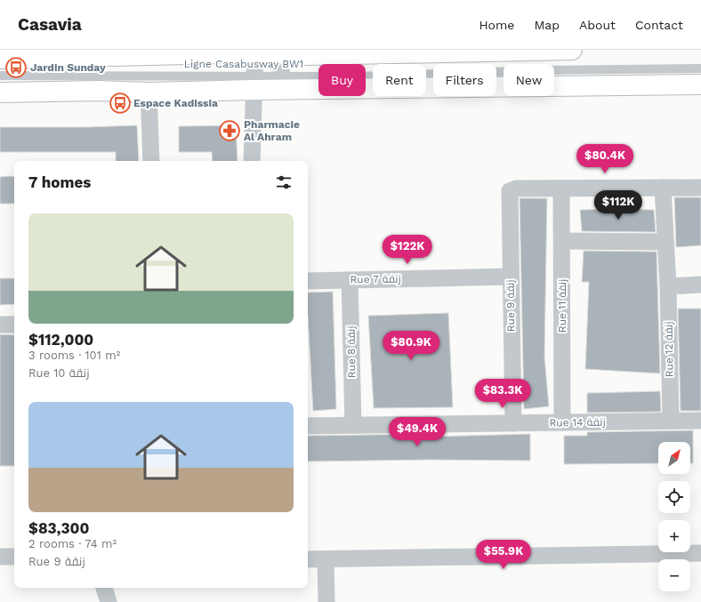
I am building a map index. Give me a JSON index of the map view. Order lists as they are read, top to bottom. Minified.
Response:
{"streets":{"street":["Rue 7 زنقة","Rue 9 زنقة","Rue 11 زنقة","Rue 12 زنقة","Rue 8 زنقة","Rue 14 زنقة"],"lane":["Ligne Casabusway BW1"]},"crossings":[["Rue 7 زنقة","Rue 9 زنقة"],["Rue 7 زنقة","Rue 8 زنقة"],["Rue 9 زنقة","Rue 11 زنقة"],["Rue 9 زنقة","Rue 14 زنقة"],["Rue 11 زنقة","Rue 14 زنقة"],["Rue 12 زنقة","Rue 14 زنقة"],["Rue 8 زنقة","Rue 14 زنقة"]],"places":{"bus stop":["Jardin Sunday","Espace Kadissia"],"pharmacy":["Pharmacie Al Ahram"]},"north":"top right","page":{"header":"Casavia","nav":["Home","Map","About","Contact"],"chip":["Buy","Rent","Filters","New"],"price":["$80.4K","$112K","$122K","$80.9K","$83.3K","$49.4K","$55.9K"],"heading":"7 homes","list":[{"name":"$112,000","note":"3 rooms · 101 m² · Rue 10 زنقة"},{"name":"$83,300","note":"2 rooms · 74 m² · Rue 9 زنقة"}],"map_buttons":["+","−"]}}
